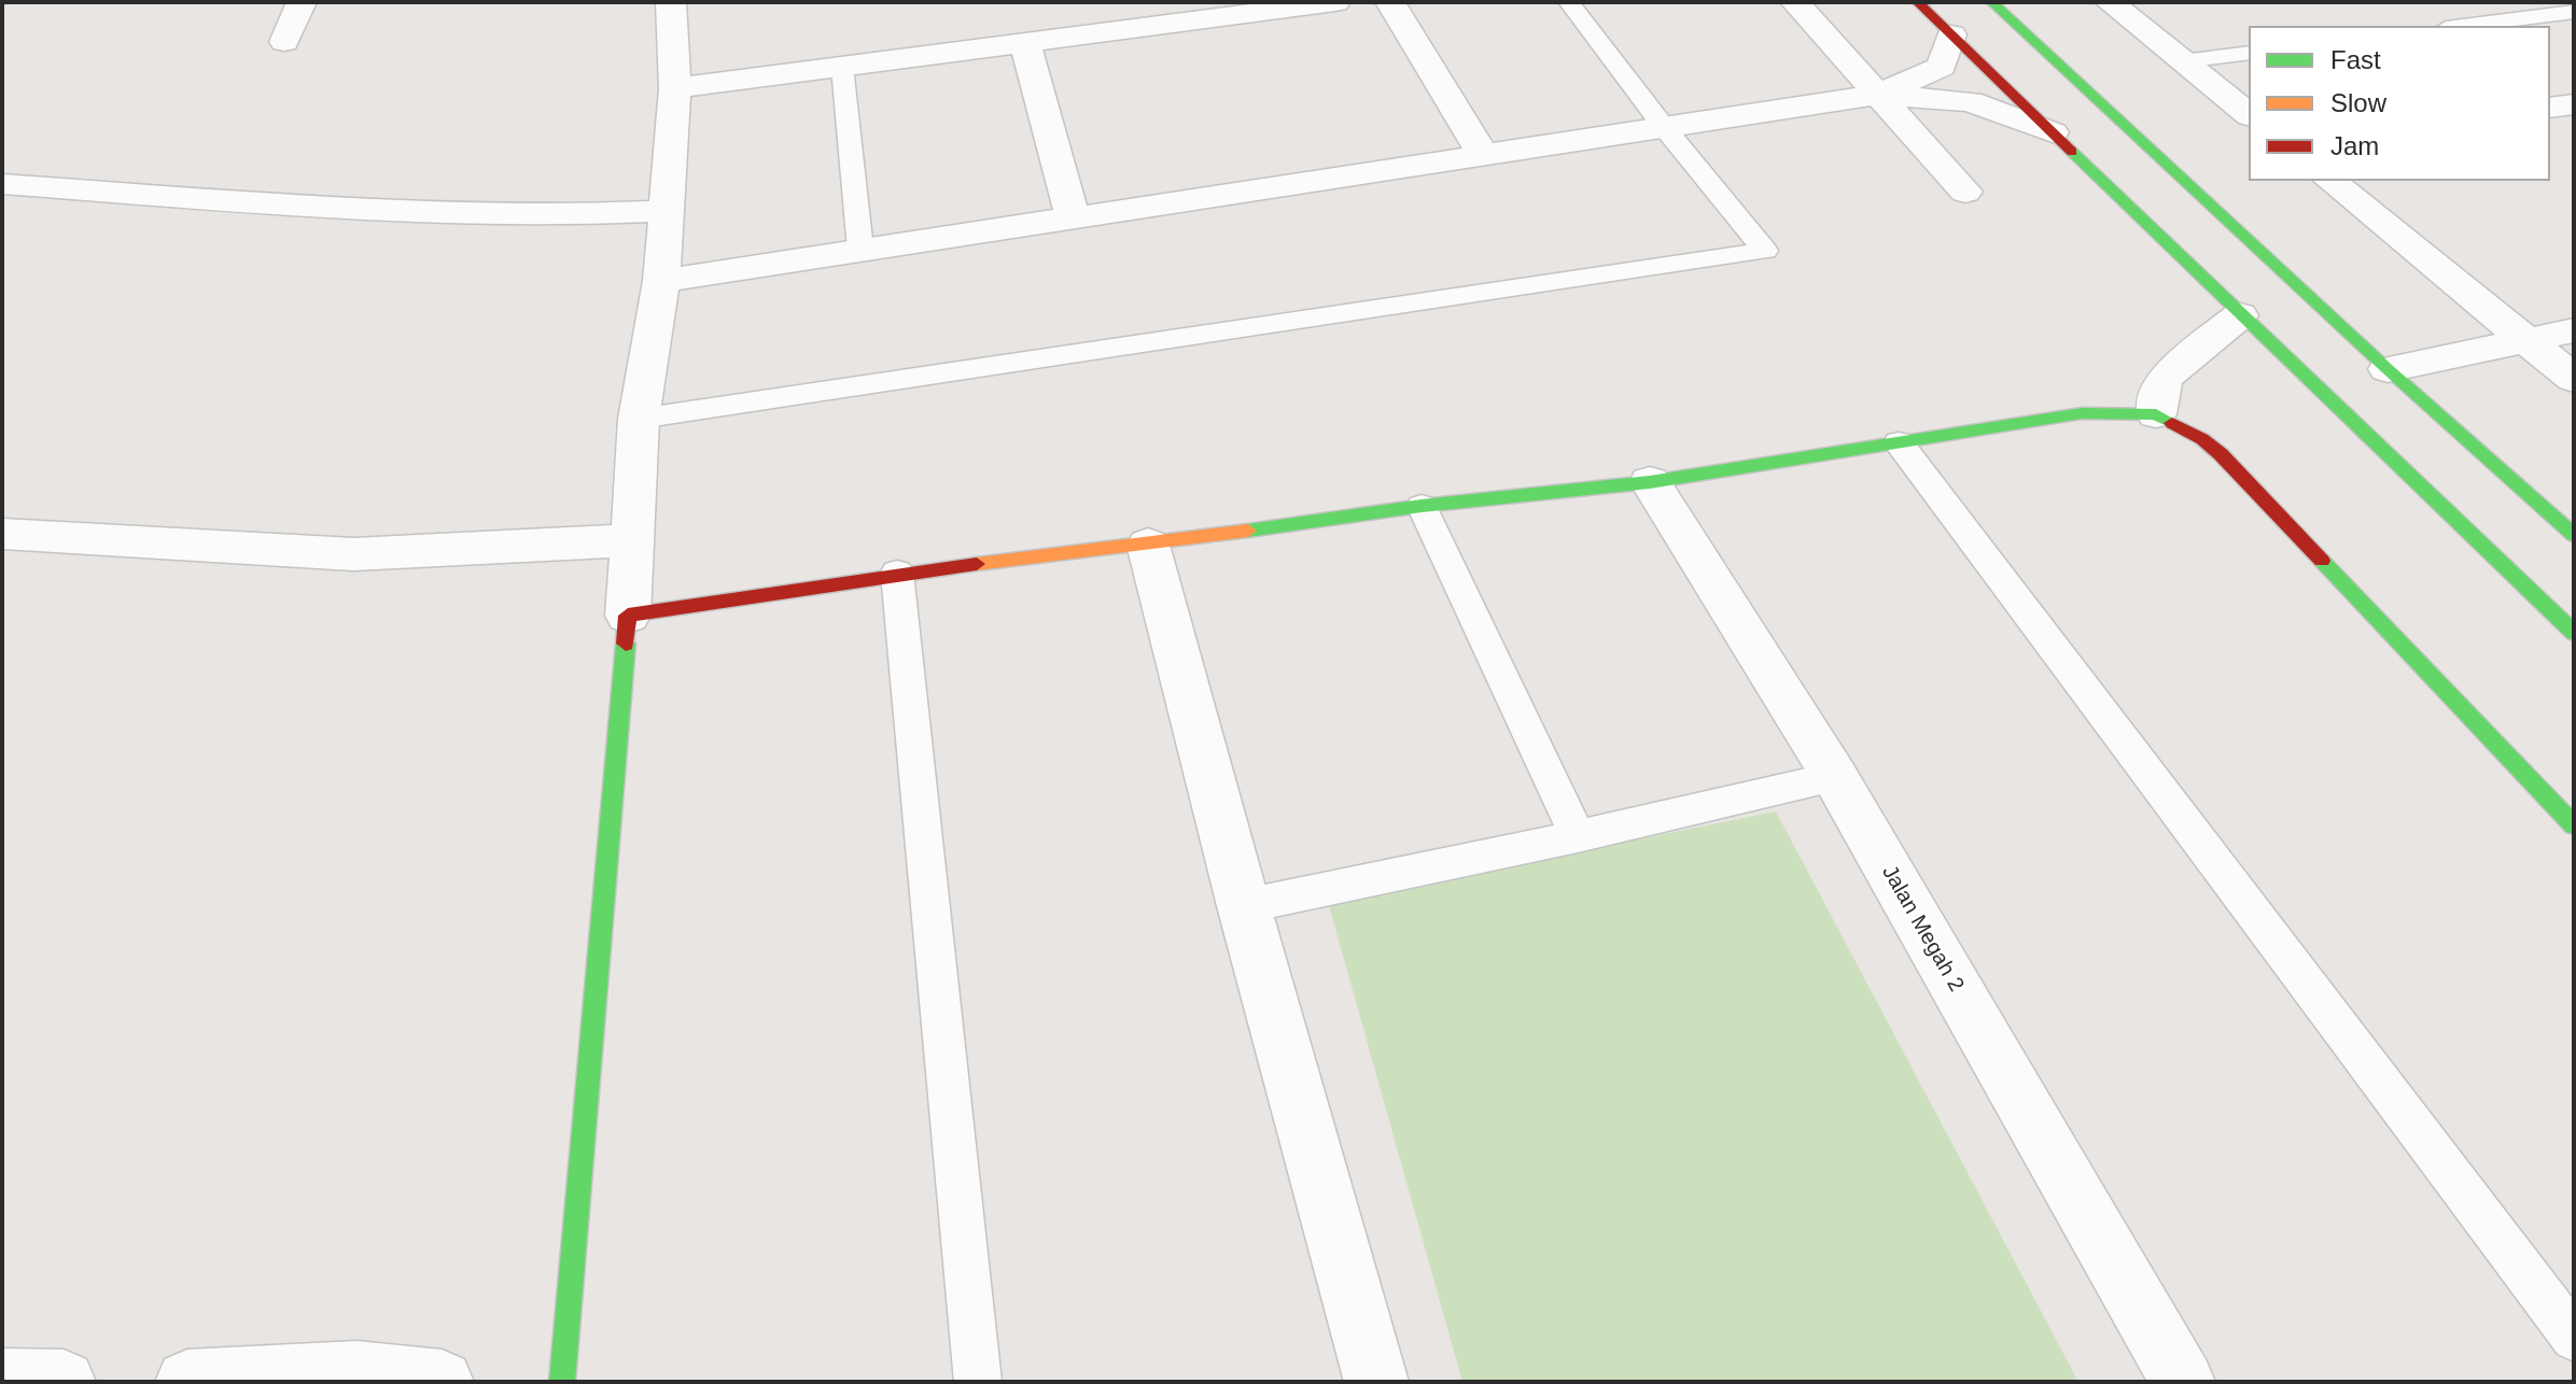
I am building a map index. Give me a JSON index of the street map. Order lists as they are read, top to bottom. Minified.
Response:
{"streets":{"street":["Jalan Megah 2"]},"legend":["Fast","Slow","Jam"]}
